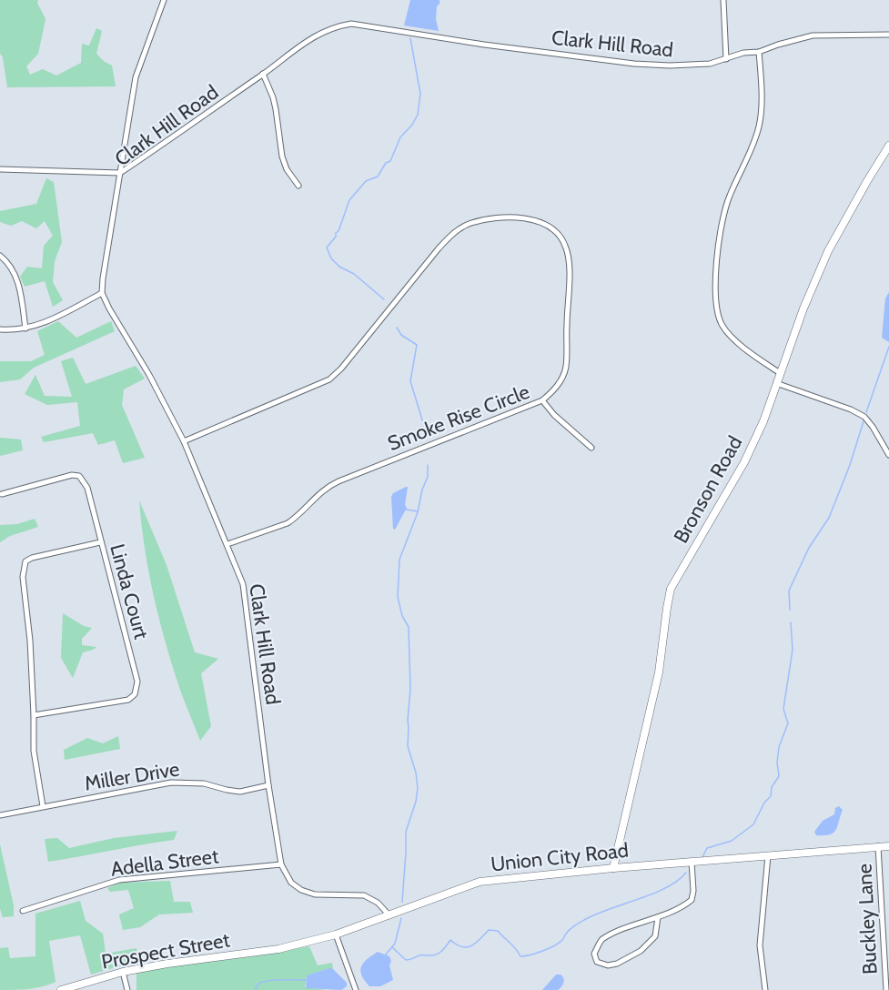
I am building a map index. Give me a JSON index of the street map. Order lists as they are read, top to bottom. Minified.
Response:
{"streets":{"main road":["Bronson Road","Union City Road","Prospect Street"],"street":["Clark Hill Road","Smoke Rise Circle","Linda Court","Miller Drive","Adella Street","Buckley Lane"]},"crossings":[["Clark Hill Road","Smoke Rise Circle"],["Clark Hill Road","Miller Drive"],["Clark Hill Road","Union City Road"],["Clark Hill Road","Adella Street"],["Bronson Road","Union City Road"],["Union City Road","Buckley Lane"],["Union City Road","Prospect Street"]]}
